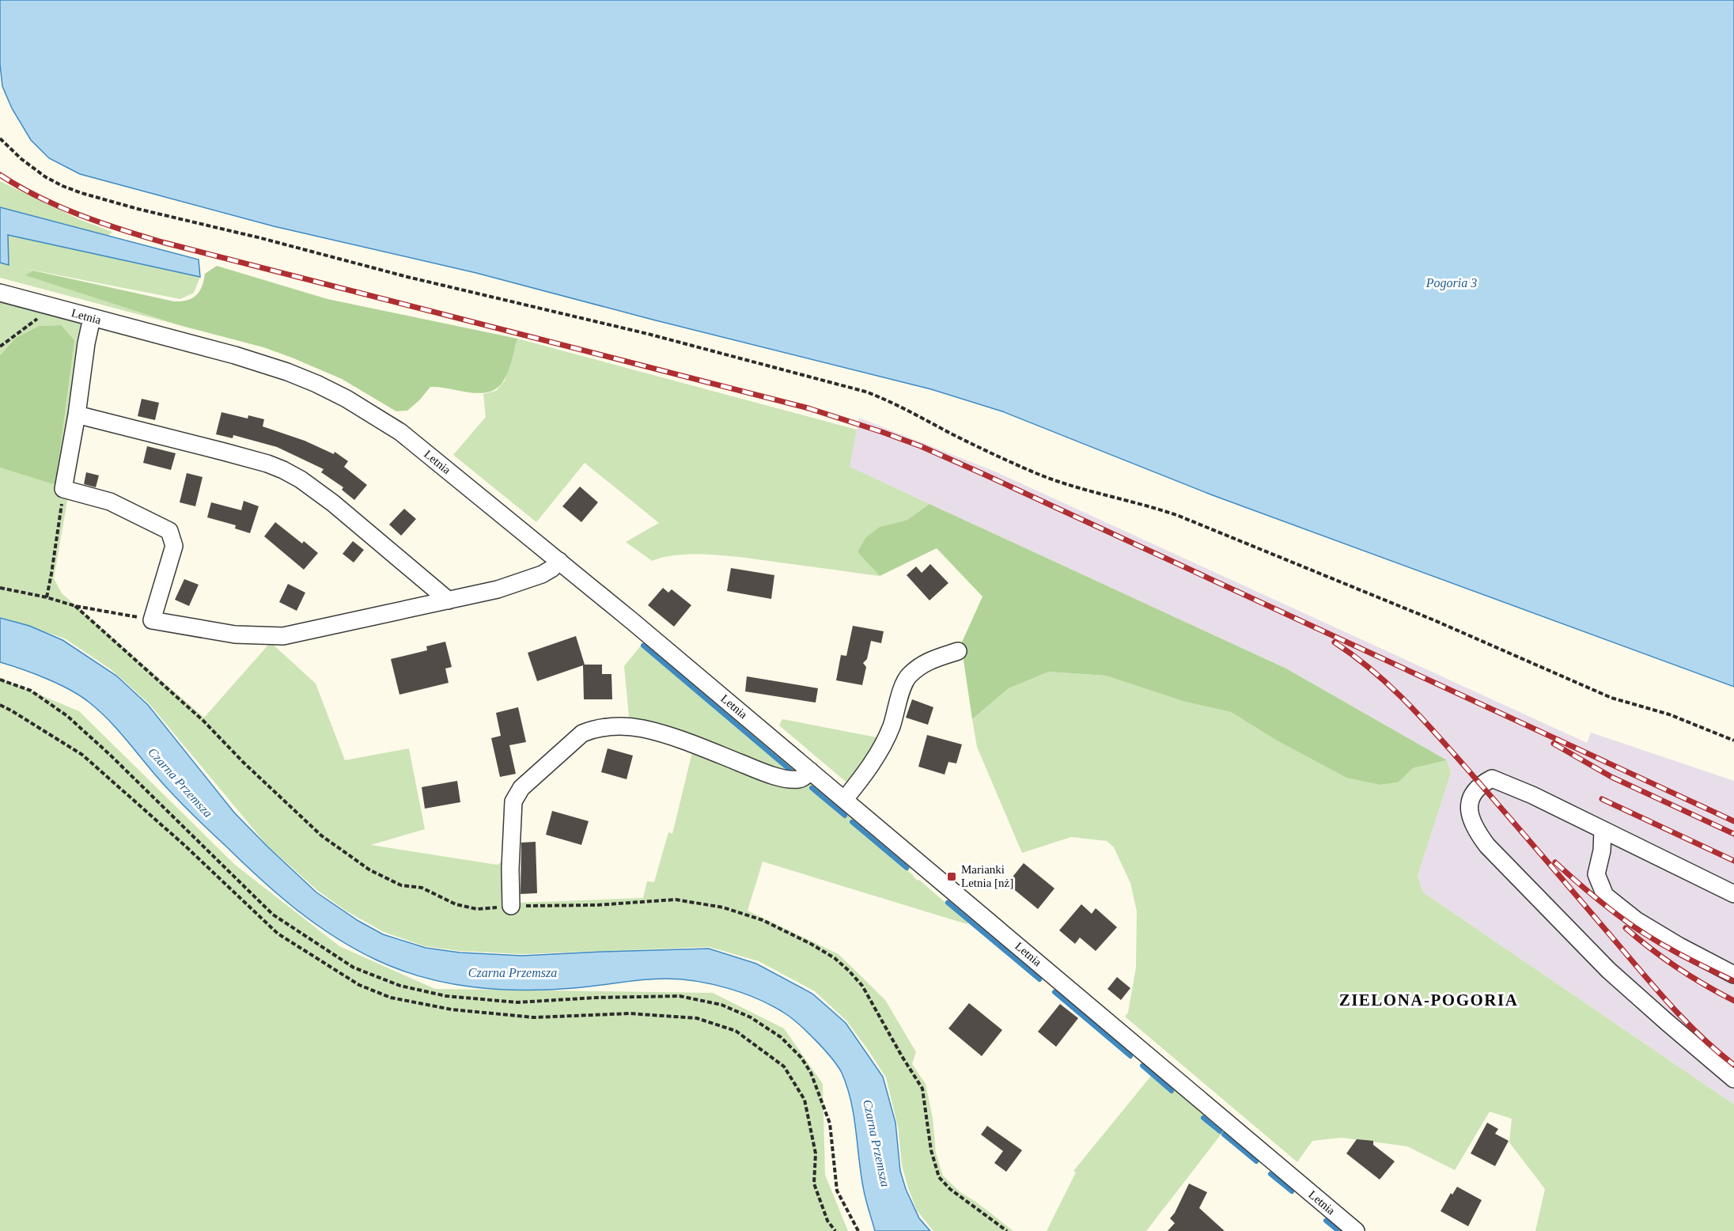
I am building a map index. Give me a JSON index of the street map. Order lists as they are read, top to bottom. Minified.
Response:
{"streets":{"street":["Letnia"]},"districts":["ZIELONA-POGORIA"],"water":["Pogoria 3","Czarna Przemsza"],"places":{"transit":["Marianki Letnia [nż]"]}}
